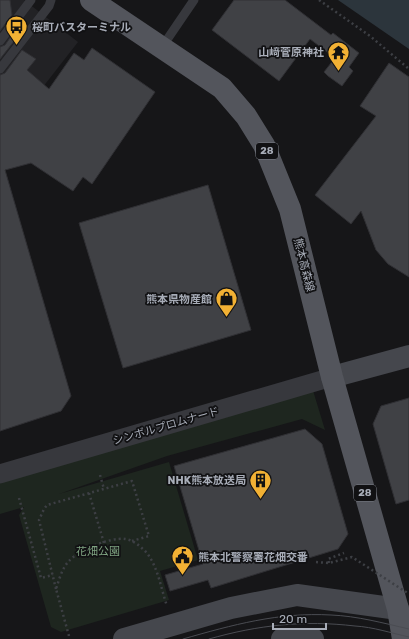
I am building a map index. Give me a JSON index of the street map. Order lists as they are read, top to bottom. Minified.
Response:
{"streets":{"main road":["28","熊本高森線"],"street":["シンボルプロムナード"]},"crossings":[["熊本高森線","シンボルプロムナード"]],"parks":["花畑公園"],"places":{"bus stop":["桜町バスターミナル"],"temple":["山﨑菅原神社"],"shop":["熊本県物産館"],"building":["NHK熊本放送局"],"public building":["熊本北警察署花畑交番"]},"scale_bar":"20 m"}
